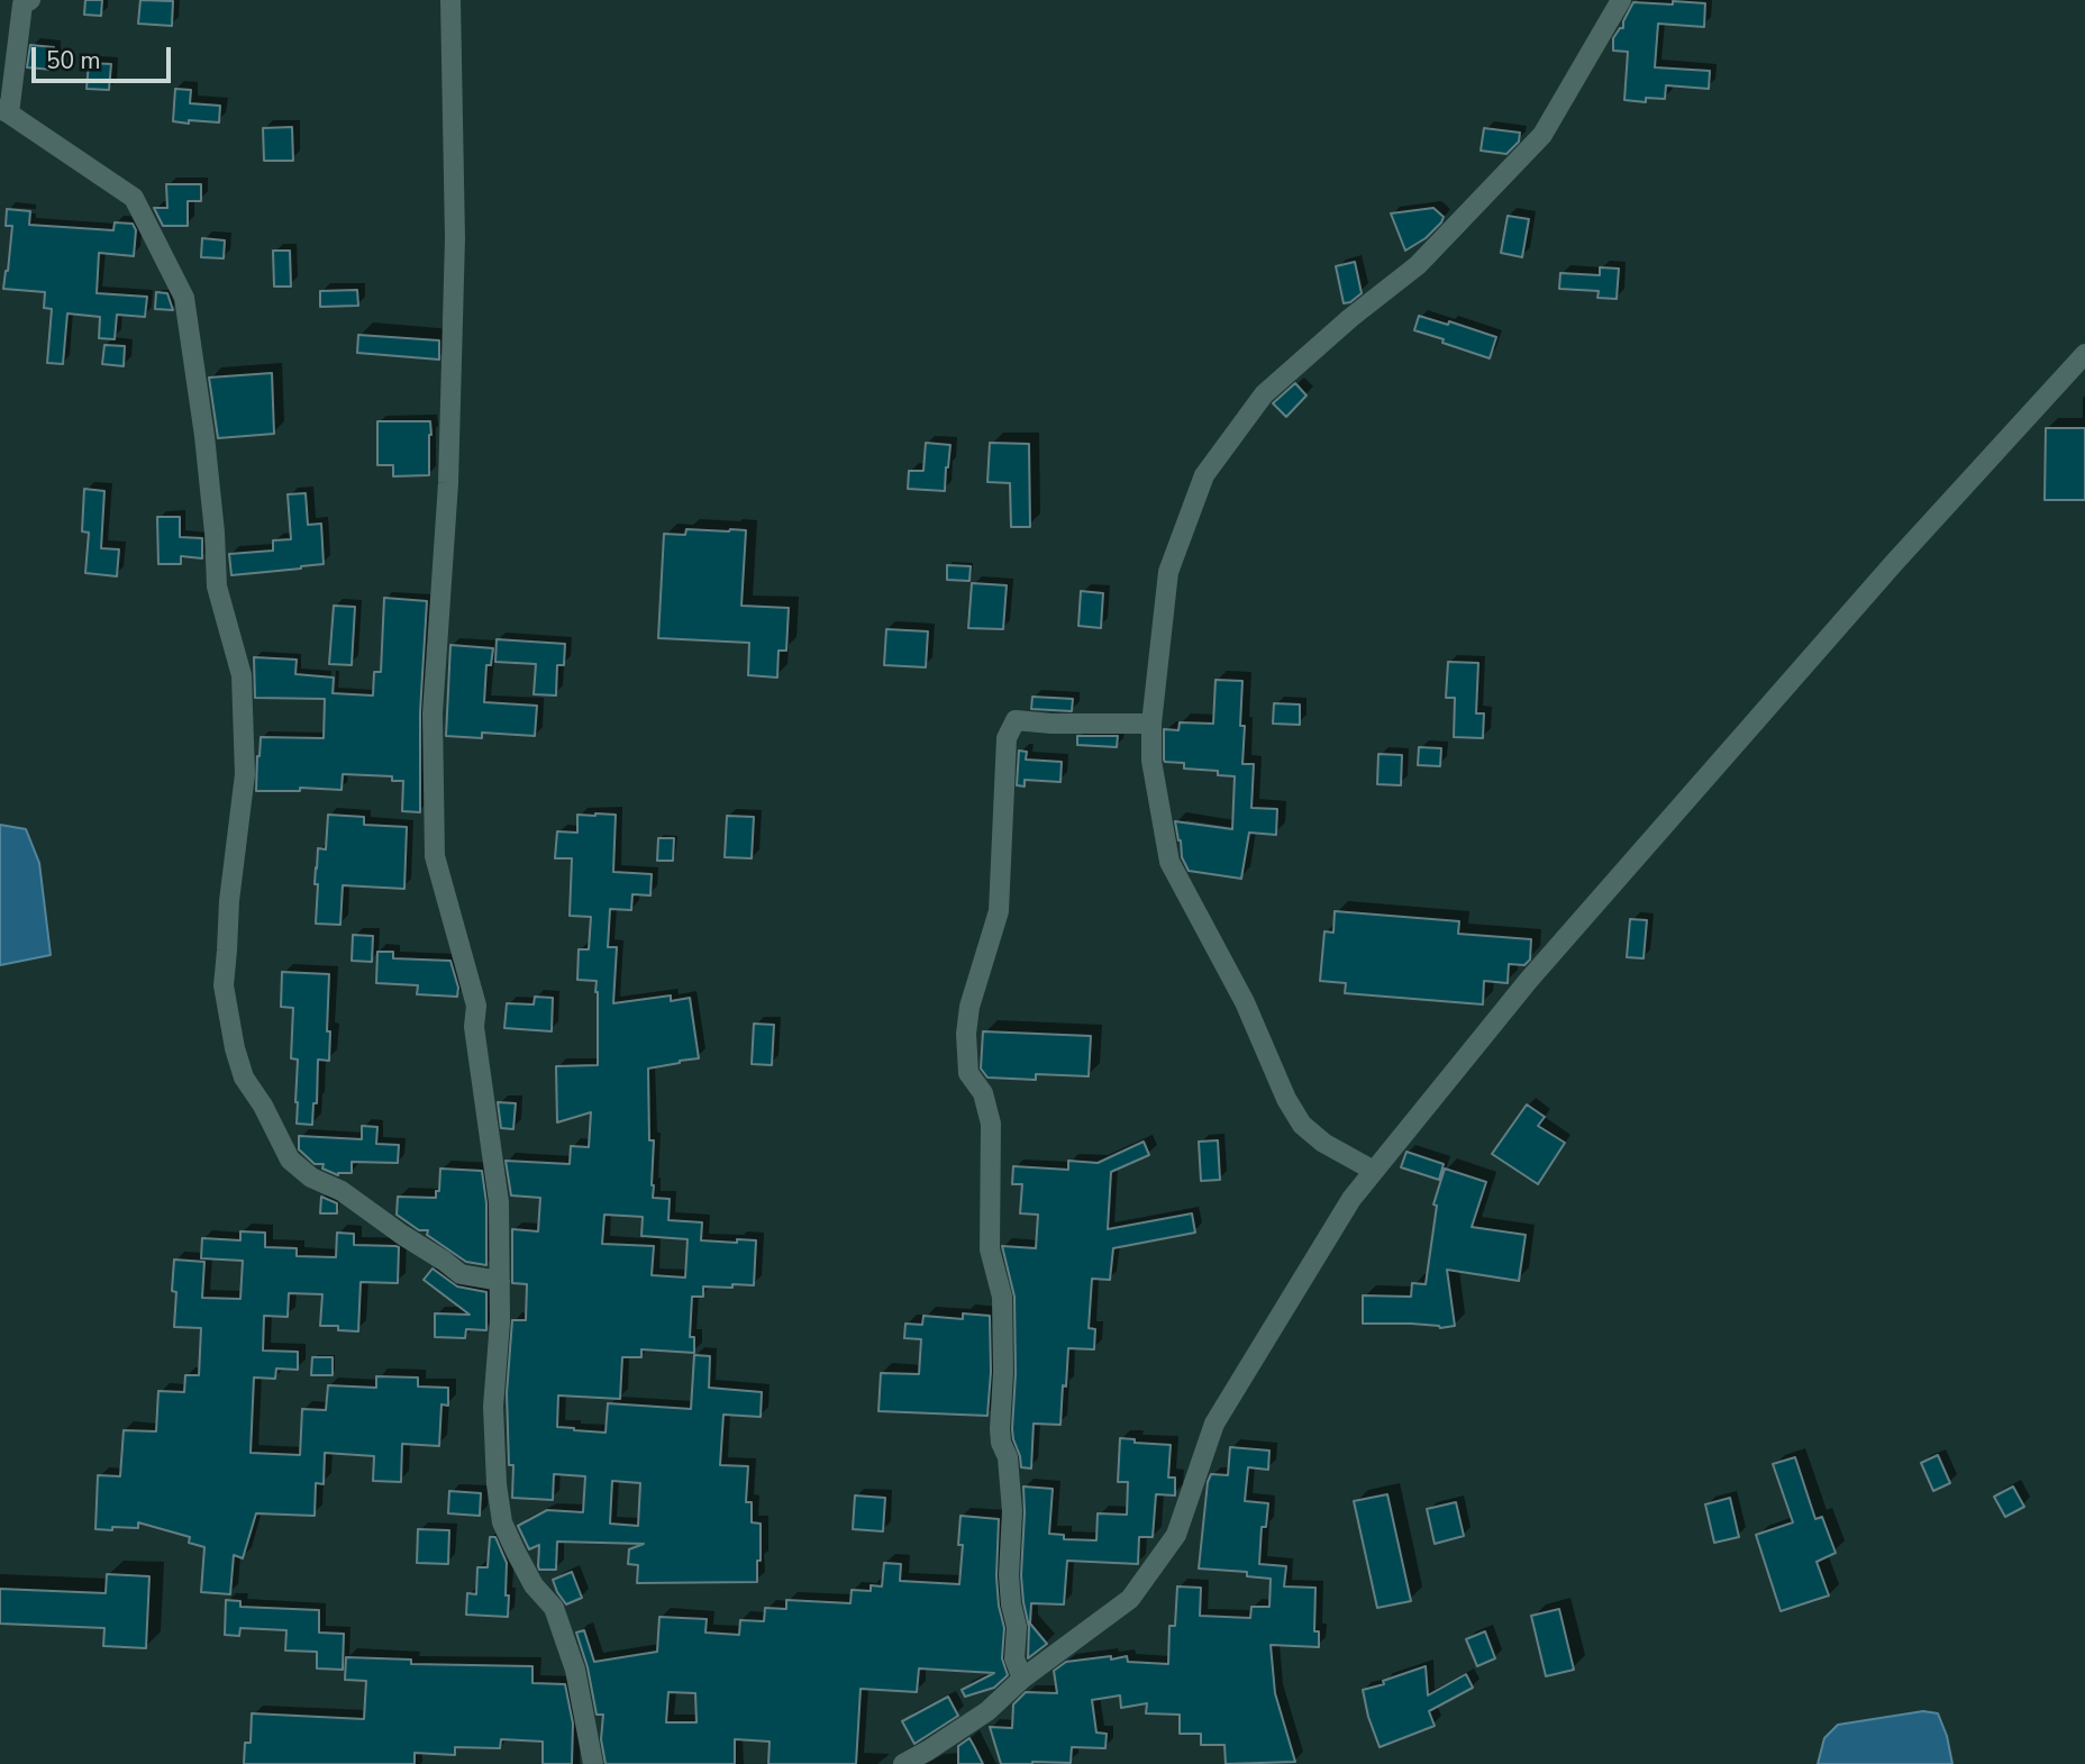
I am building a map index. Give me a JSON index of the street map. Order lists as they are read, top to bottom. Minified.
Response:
{"scale_bar":"50 m"}
